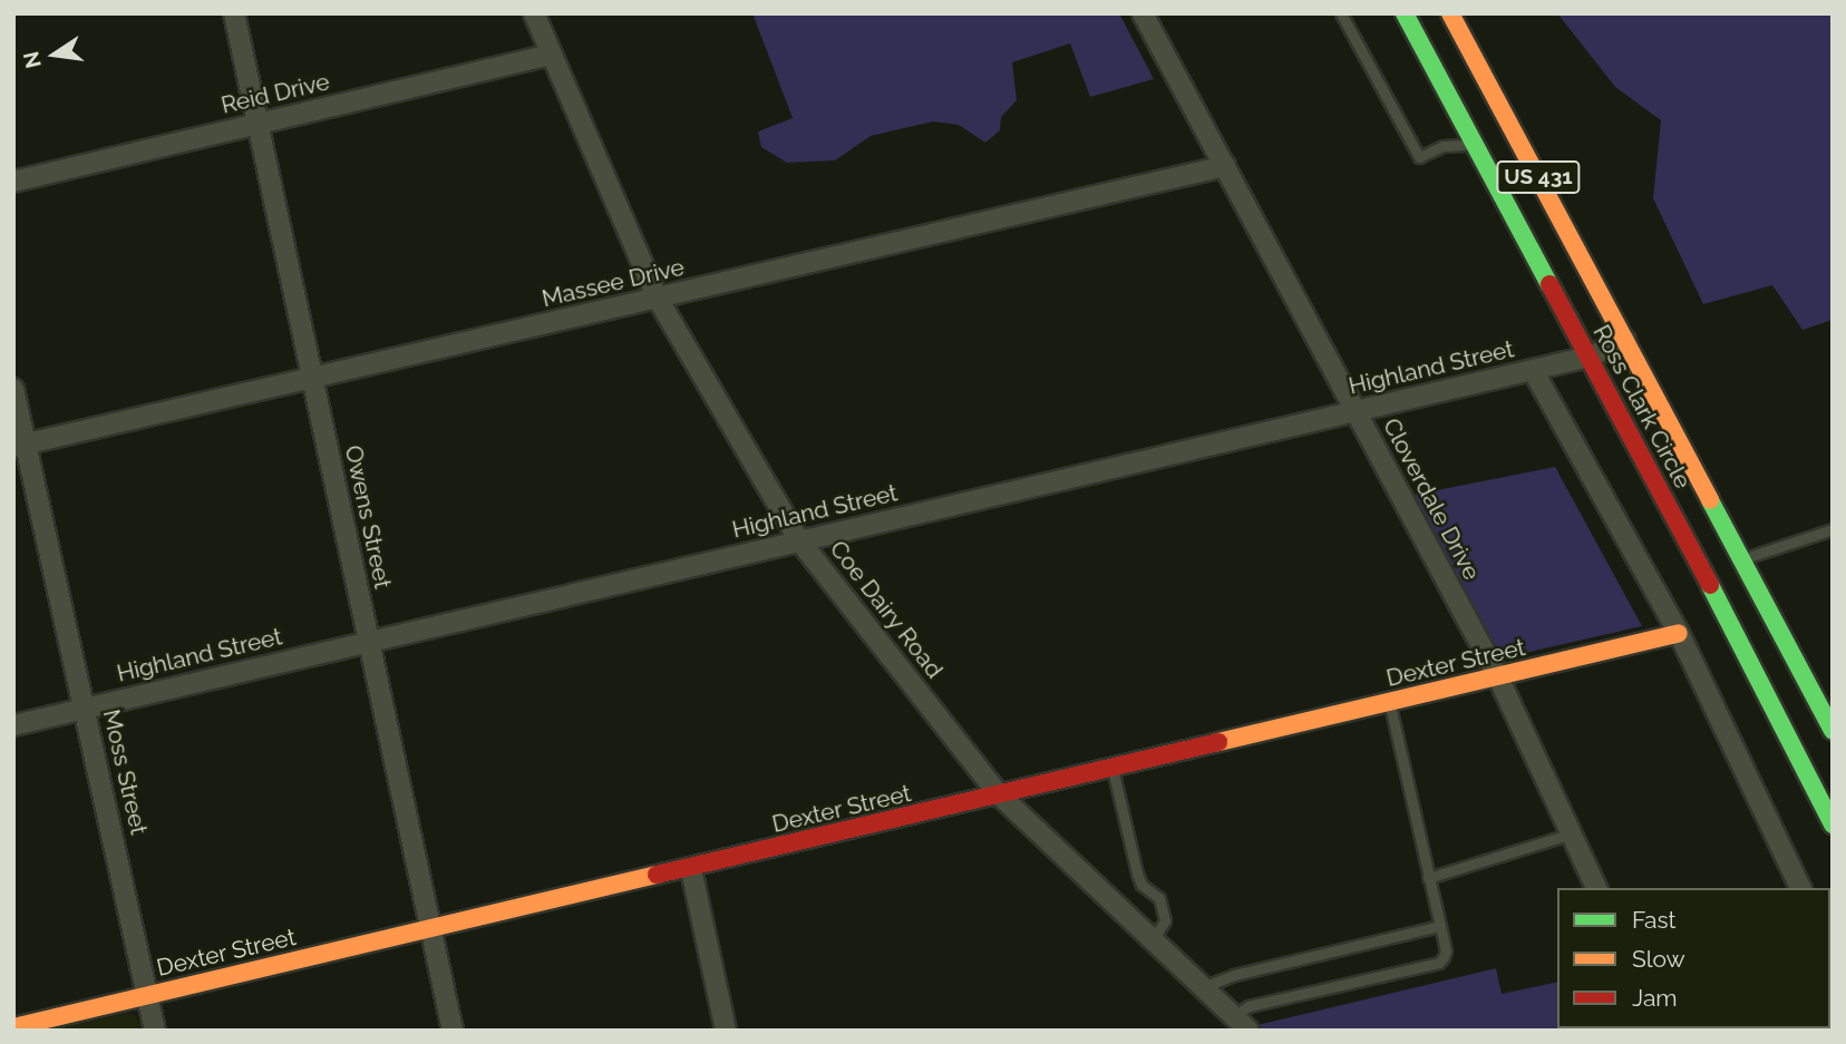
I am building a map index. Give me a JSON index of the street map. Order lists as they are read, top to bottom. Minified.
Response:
{"streets":{"main road":["US 431","Ross Clark Circle","Dexter Street"],"street":["Reid Drive","Massee Drive","Highland Street","Cloverdale Drive","Owens Street","Coe Dairy Road","Moss Street"]},"crossings":[["Reid Drive","Owens Street"],["Reid Drive","Coe Dairy Road"],["Massee Drive","Cloverdale Drive"],["Massee Drive","Owens Street"],["Massee Drive","Coe Dairy Road"],["Massee Drive","Moss Street"],["Highland Street","Ross Clark Circle"],["Highland Street","Cloverdale Drive"],["Highland Street","Owens Street"],["Highland Street","Coe Dairy Road"],["Highland Street","Moss Street"],["Cloverdale Drive","Dexter Street"],["Owens Street","Dexter Street"],["Coe Dairy Road","Dexter Street"],["Dexter Street","Moss Street"]],"legend":["Fast","Slow","Jam"],"north":"left"}
